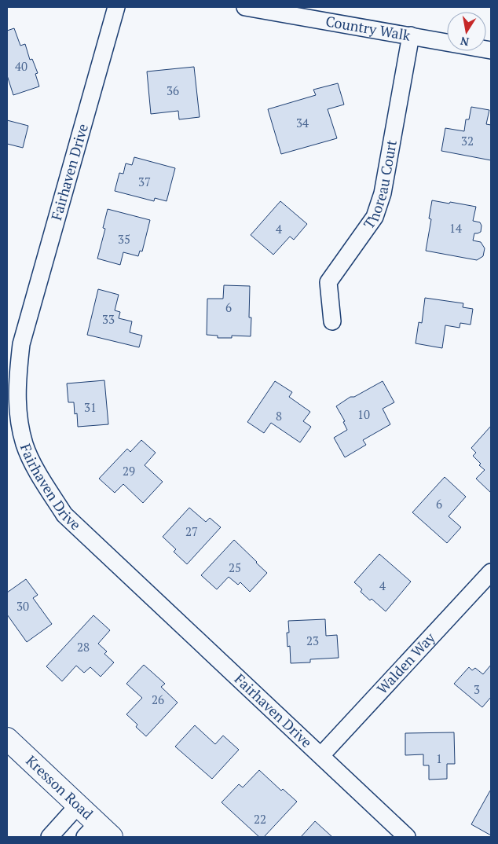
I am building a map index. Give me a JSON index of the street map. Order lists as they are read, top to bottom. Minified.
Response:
{"streets":{"street":["Country Walk","Fairhaven Drive","Thoreau Court","Walden Way","Kresson Road"]},"crossings":[["Country Walk","Thoreau Court"],["Fairhaven Drive","Walden Way"]],"house_numbers":["40","36","34","32","37","14","4","35","6","33","31","10","8","29","6","27","25","4","30","23","28","3","26","1","22"],"north":"bottom"}
